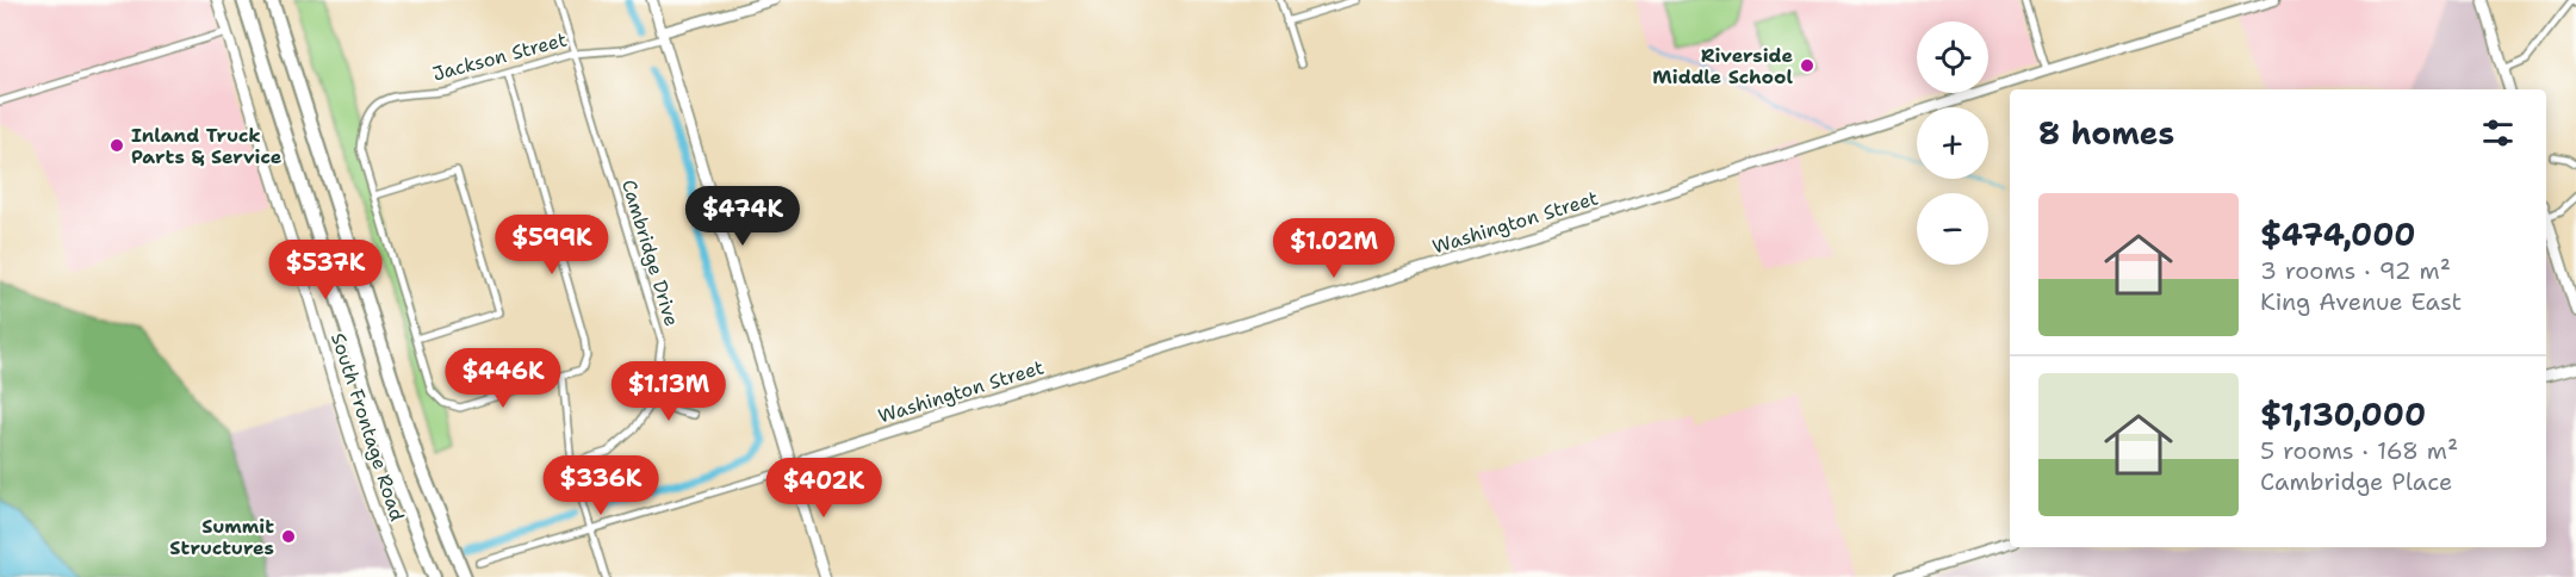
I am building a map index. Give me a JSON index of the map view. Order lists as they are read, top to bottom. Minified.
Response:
{"streets":{"street":["Jackson Street","Washington Street","Cambridge Drive","South Frontage Road"]},"crossings":[["Jackson Street","Cambridge Drive"]],"places":["Riverside Middle School","Inland Truck Parts & Service","Summit Structures"],"page":{"map_buttons":["+","−"],"heading":"8 homes","list":[{"name":"$474,000","note":"3 rooms · 92 m² · King Avenue East"},{"name":"$1,130,000","note":"5 rooms · 168 m² · Cambridge Place"}],"price":["$474K","$599K","$1.02M","$537K","$446K","$1.13M","$336K","$402K"]}}
